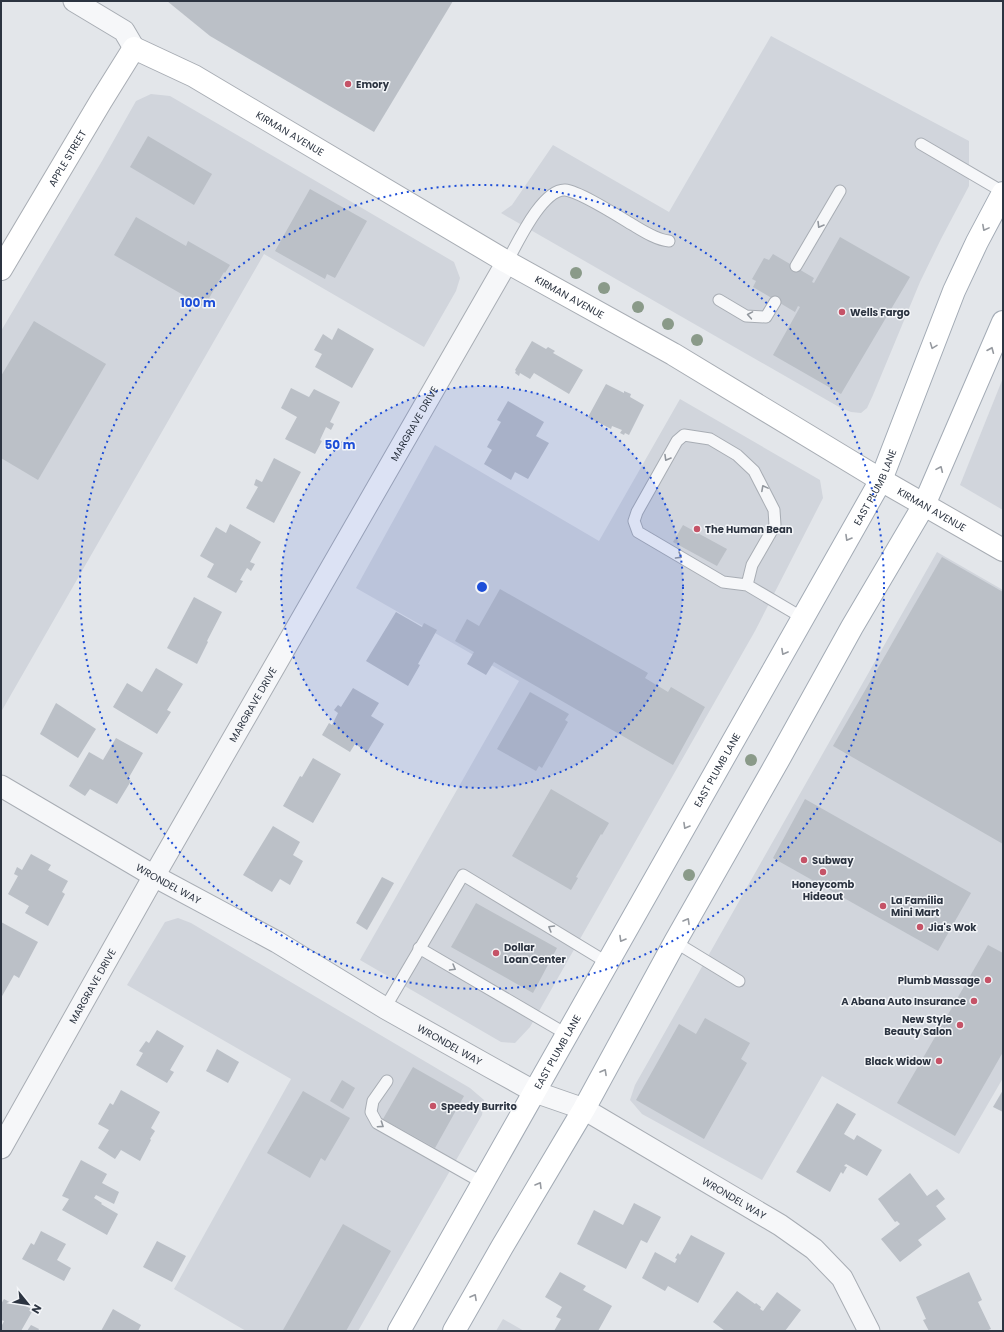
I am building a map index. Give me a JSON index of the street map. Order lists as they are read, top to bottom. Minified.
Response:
{"streets":{"main road":["KIRMAN AVENUE","APPLE STREET","EAST PLUMB LANE"],"street":["MARGRAVE DRIVE","WRONDEL WAY"]},"crossings":[["KIRMAN AVENUE","APPLE STREET"],["KIRMAN AVENUE","MARGRAVE DRIVE"],["KIRMAN AVENUE","EAST PLUMB LANE"],["MARGRAVE DRIVE","WRONDEL WAY"],["EAST PLUMB LANE","WRONDEL WAY"]],"places":["Emory","Wells Fargo","The Human Bean","Subway","Honeycomb Hideout","La Familia Mini Mart","Jia's Wok","Dollar Loan Center","Plumb Massage","A Abana Auto Insurance","New Style Beauty Salon","Black Widow","Speedy Burrito"],"north":"bottom right","rings":["100 m","50 m"]}
